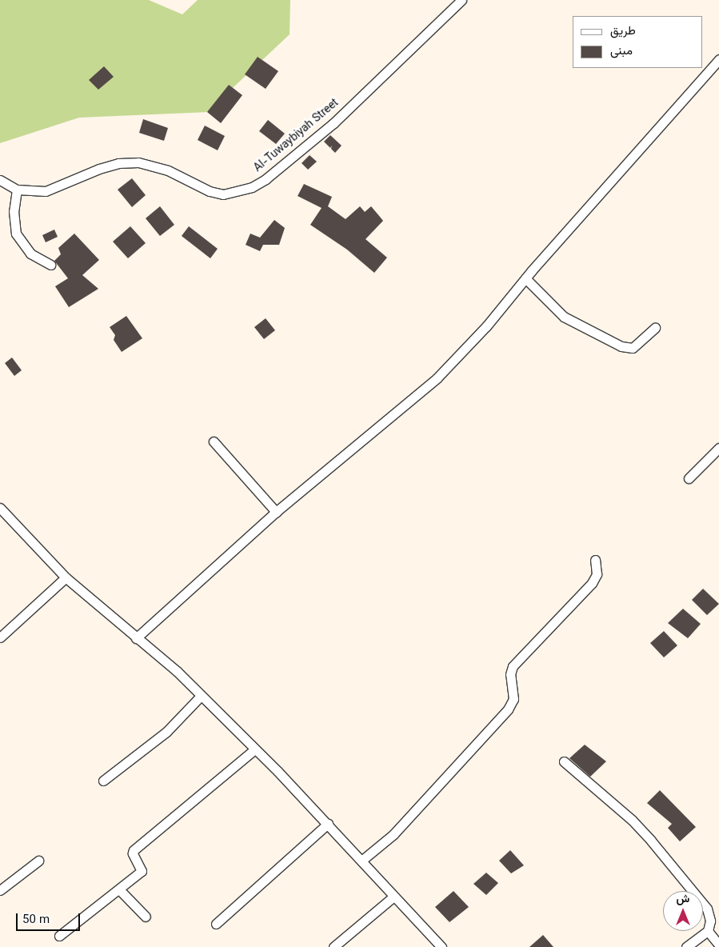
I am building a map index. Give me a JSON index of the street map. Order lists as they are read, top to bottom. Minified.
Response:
{"streets":{"street":["Al-Tuwaybiyah Street"]},"legend":["طريق","مبنى"],"scale_bar":"50 m","north":"top"}
